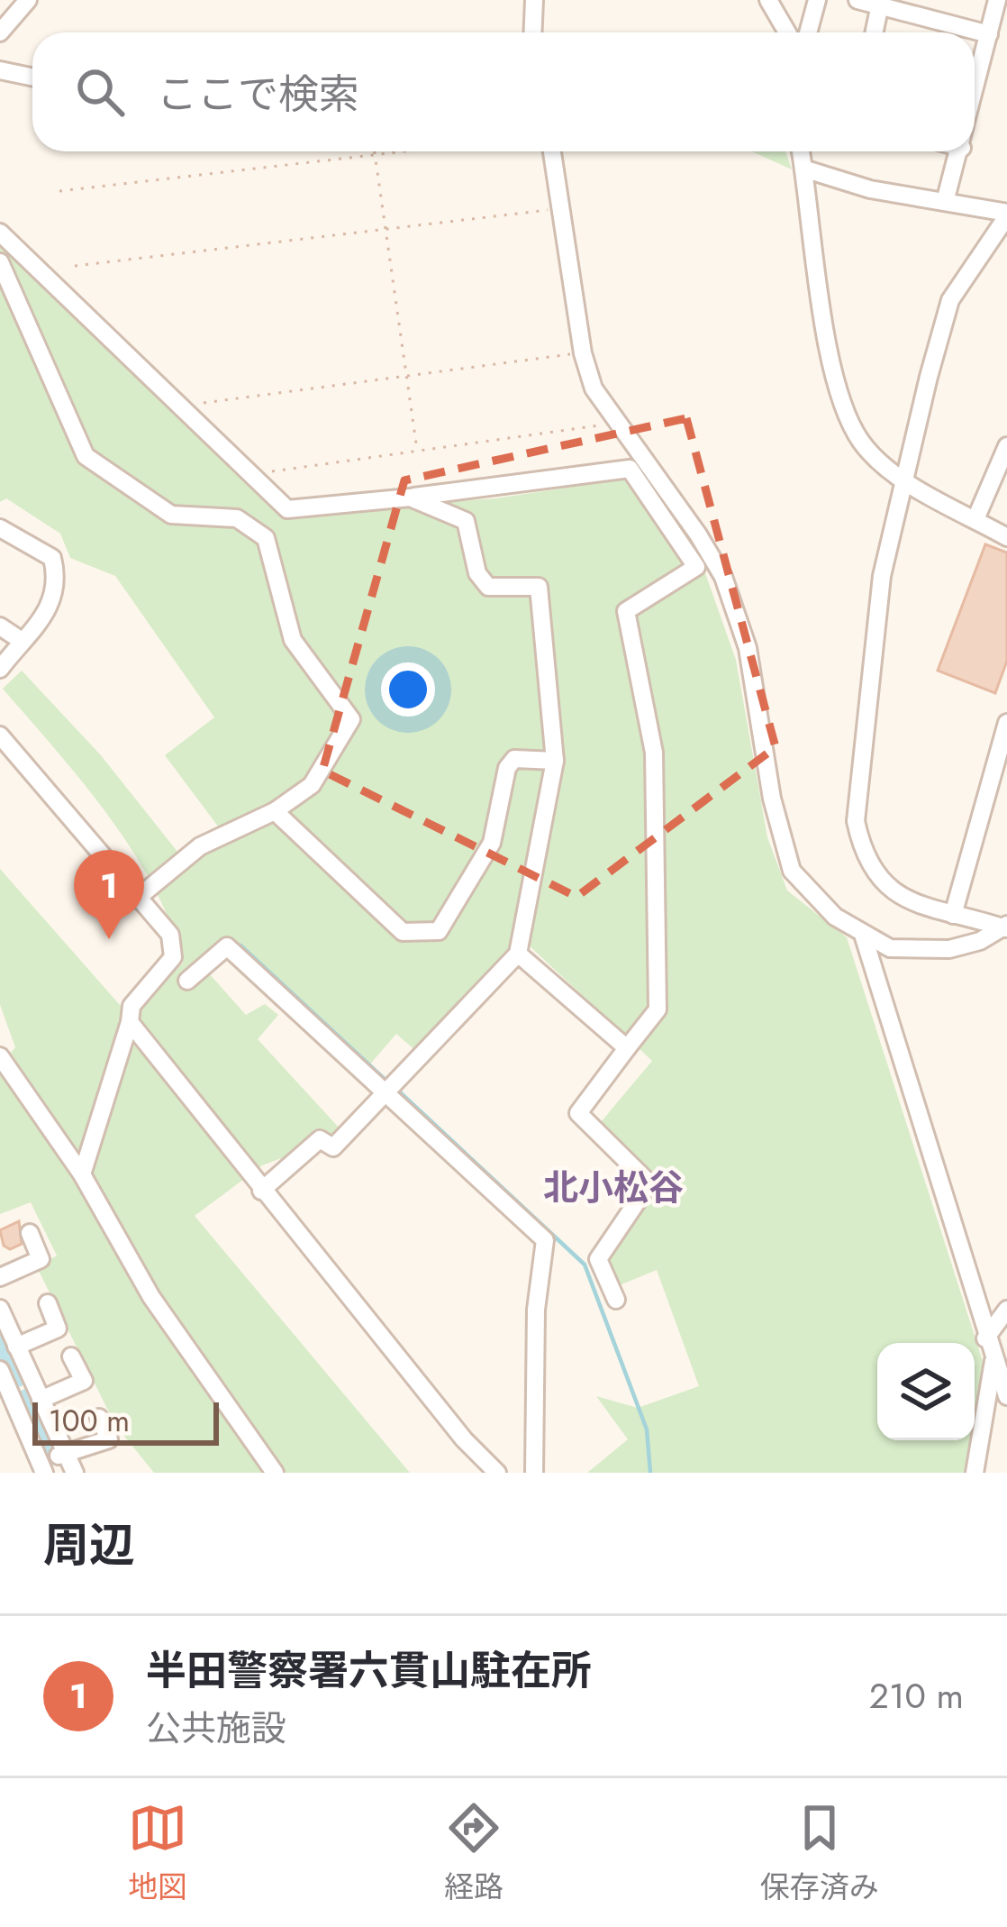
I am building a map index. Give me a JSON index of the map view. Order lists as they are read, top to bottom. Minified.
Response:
{"districts":["北小松谷"],"scale_bar":"100 m","page":{"search":"ここで検索","pins":"1","scale":"100 m","heading":"周辺","list":[{"mark":"1","name":"半田警察署六貫山駐在所","note":"公共施設","value":"210 m"}],"nav":["地図","経路","保存済み"]}}
